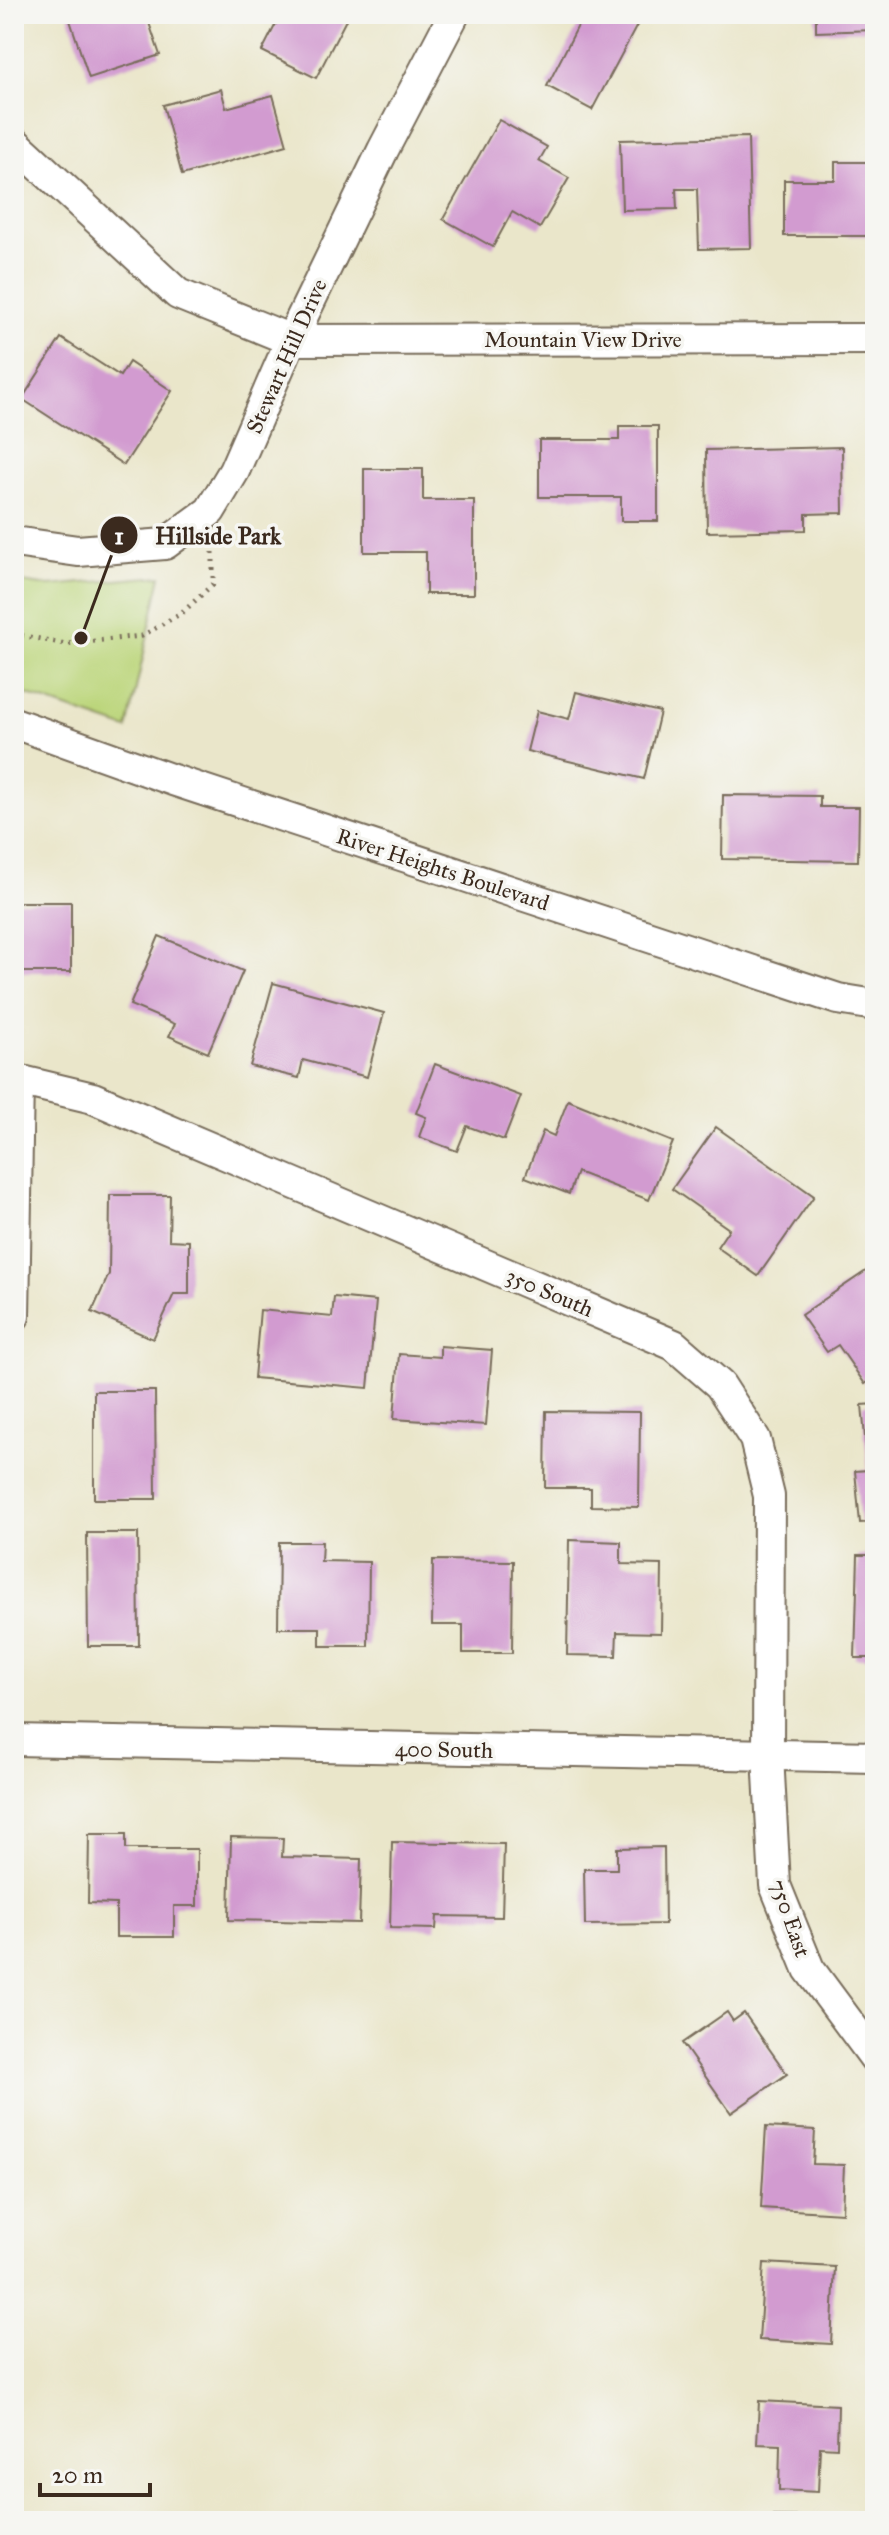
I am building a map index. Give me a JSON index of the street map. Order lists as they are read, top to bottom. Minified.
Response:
{"streets":{"street":["Mountain View Drive","Stewart Hill Drive","River Heights Boulevard","350 South","400 South","750 East"]},"crossings":[["Mountain View Drive","Stewart Hill Drive"],["350 South","400 South"],["350 South","750 East"],["400 South","750 East"]],"places":["Hillside Park"],"scale_bar":"20 m"}
